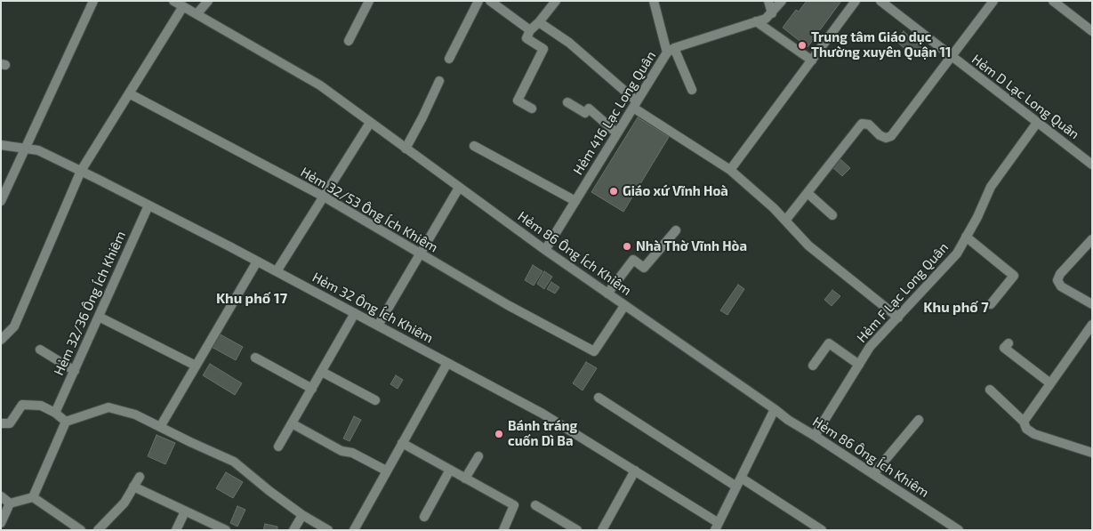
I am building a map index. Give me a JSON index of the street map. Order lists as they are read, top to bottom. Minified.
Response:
{"streets":{"street":["Hẻm D Lạc Long Quân","Hẻm 416 Lạc Long Quân","Hẻm 32/53 Ông Ích Khiêm","Hẻm 86 Ông Ích Khiêm","Hẻm F Lạc Long Quân","Hẻm 32/36 Ông Ích Khiêm","Hẻm 32 Ông Ích Khiêm"]},"crossings":[["Hẻm D Lạc Long Quân","Hẻm F Lạc Long Quân"],["Hẻm 416 Lạc Long Quân","Hẻm 86 Ông Ích Khiêm"],["Hẻm 32/53 Ông Ích Khiêm","Hẻm 86 Ông Ích Khiêm"],["Hẻm 86 Ông Ích Khiêm","Hẻm F Lạc Long Quân"],["Hẻm 32/36 Ông Ích Khiêm","Hẻm 32 Ông Ích Khiêm"]],"districts":["Khu phố 17","Khu phố 7"],"places":["Trung tâm Giáo dục Thường xuyên Quận 11","Giáo xứ Vĩnh Hoà","Nhà Thờ Vĩnh Hòa","Bánh tráng cuốn Dì Ba"]}
